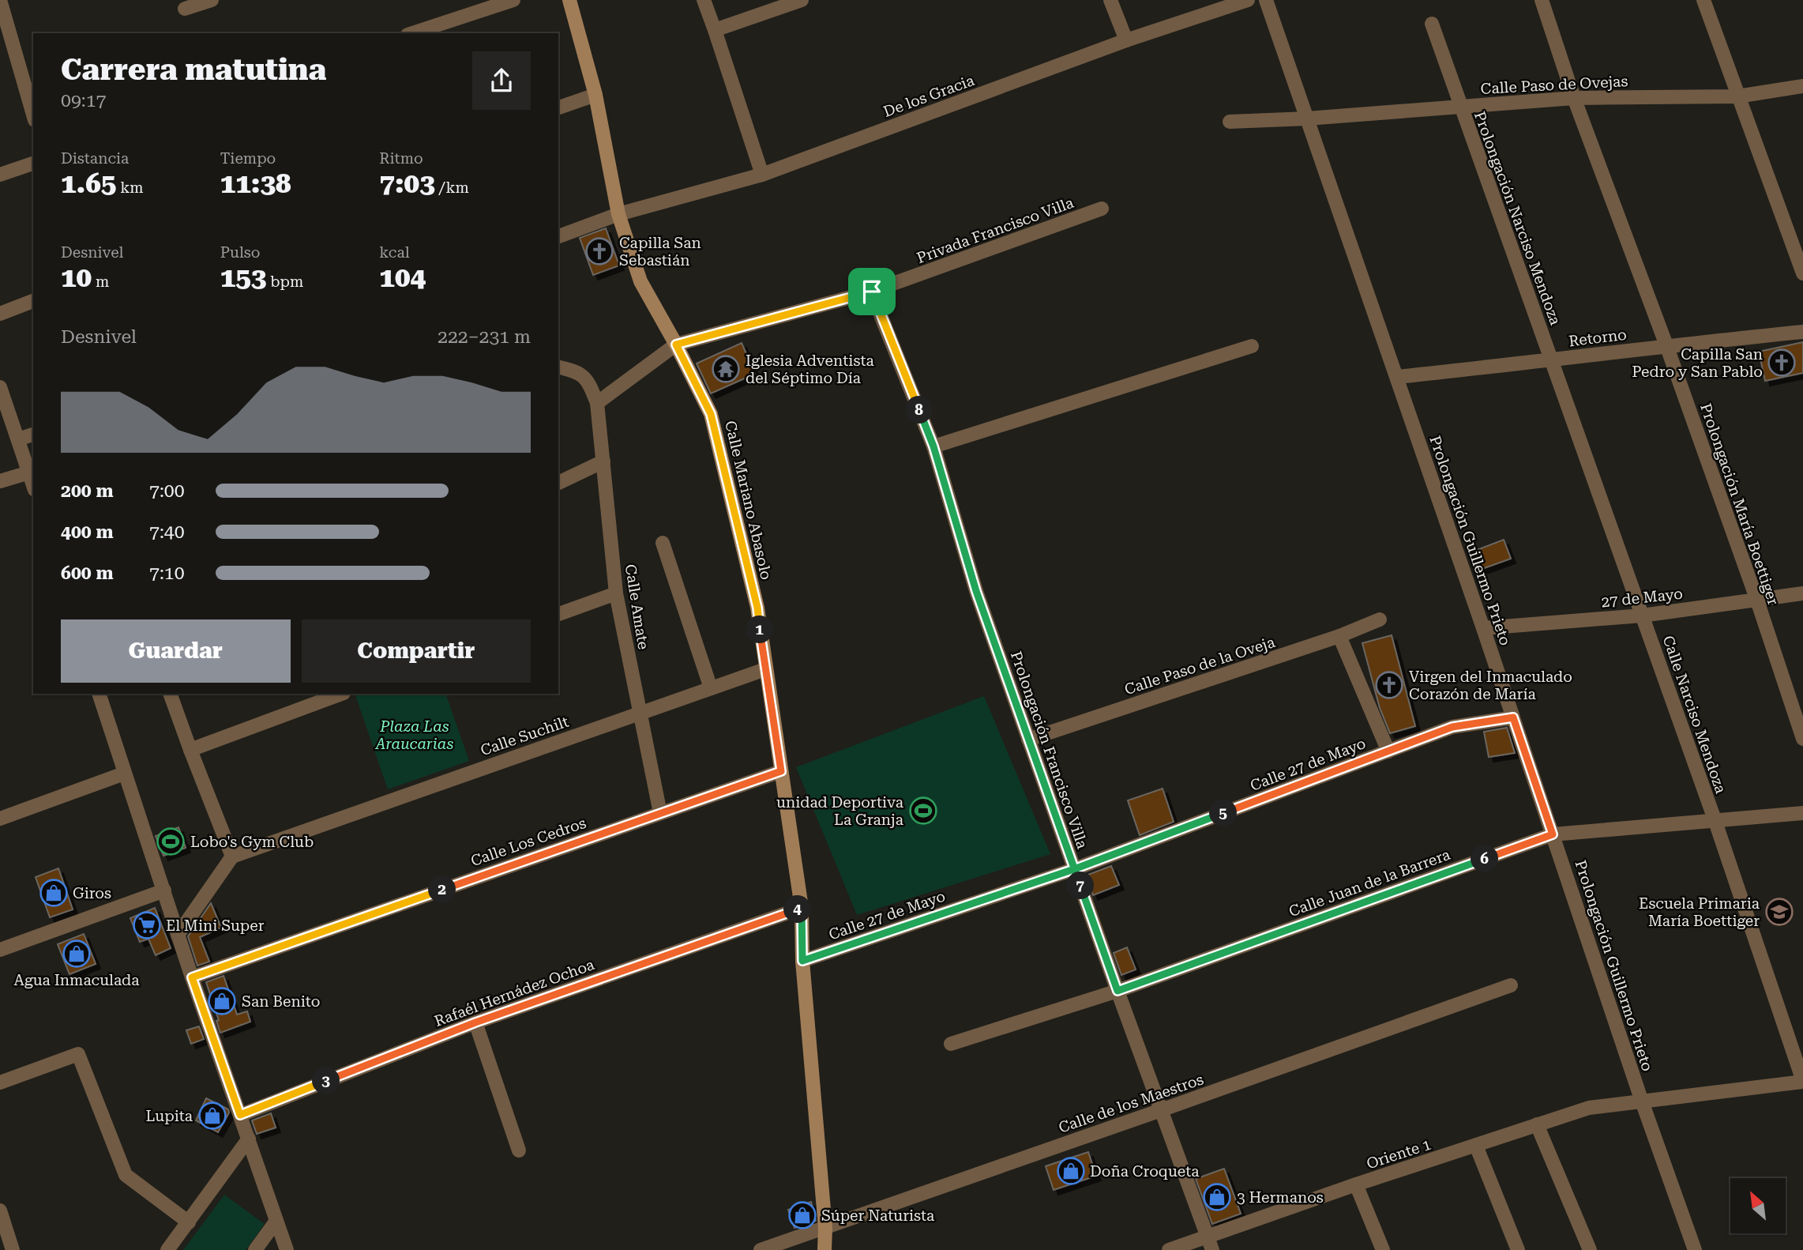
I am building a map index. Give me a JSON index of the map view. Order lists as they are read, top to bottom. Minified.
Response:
{"streets":{"street":["Calle Paso de Ovejas","De los Gracia","Prolongación Narciso Mendoza","Privada Francisco Villa","Retorno","Calle Mariano Abasolo","Prolongación María Boettiger","Prolongación Guillermo Prieto","27 de Mayo","Calle Amate","Calle Paso de la Oveja","Calle Narciso Mendoza","Calle Suchilt","Prolongación Francisco Villa","Calle 27 de Mayo","Calle Los Cedros","Calle Juan de la Barrera","Rafaél Hernádez Ochoa","Calle de los Maestros","Oriente 1"]},"crossings":[["Calle Paso de Ovejas","Prolongación Narciso Mendoza"],["Calle Paso de Ovejas","Prolongación María Boettiger"],["Calle Paso de Ovejas","Prolongación Guillermo Prieto"],["De los Gracia","Calle Mariano Abasolo"],["Prolongación Narciso Mendoza","Retorno"],["Prolongación Narciso Mendoza","Calle Narciso Mendoza"],["Privada Francisco Villa","Calle Mariano Abasolo"],["Privada Francisco Villa","Prolongación Francisco Villa"],["Retorno","Prolongación María Boettiger"],["Retorno","Prolongación Guillermo Prieto"],["Retorno","Calle Narciso Mendoza"],["Calle Mariano Abasolo","Calle Suchilt"],["Calle Mariano Abasolo","Calle 27 de Mayo"],["Calle Mariano Abasolo","Calle Los Cedros"],["Calle Mariano Abasolo","Rafaél Hernádez Ochoa"],["Calle Mariano Abasolo","Calle de los Maestros"],["Prolongación María Boettiger","27 de Mayo"],["Prolongación Guillermo Prieto","27 de Mayo"],["Prolongación Guillermo Prieto","Calle 27 de Mayo"],["Prolongación Guillermo Prieto","Calle Juan de la Barrera"],["Prolongación Guillermo Prieto","Oriente 1"],["27 de Mayo","Calle Narciso Mendoza"],["Calle Amate","Calle Suchilt"],["Calle Amate","Calle Los Cedros"],["Calle Paso de la Oveja","Prolongación Francisco Villa"],["Calle Narciso Mendoza","Calle Juan de la Barrera"],["Calle Narciso Mendoza","Oriente 1"],["Prolongación Francisco Villa","Calle 27 de Mayo"],["Prolongación Francisco Villa","Calle Juan de la Barrera"],["Prolongación Francisco Villa","Calle de los Maestros"],["Prolongación Francisco Villa","Oriente 1"]],"parks":["Plaza Las Araucarias"],"places":{"church":["Capilla San Sebastián","Capilla San Pedro y San Pablo","Virgen del Inmaculado Corazón de María"],"temple":["Iglesia Adventista del Séptimo Día"],"sports":["unidad Deportiva La Granja","Lobo's Gym Club"],"shop":["Giros","Agua Inmaculada","San Benito","Lupita","Doña Croqueta","3 Hermanos","Súper Naturista"],"school or university":["Escuela Primaria María Boettiger"],"supermarket":["El Mini Super"]},"north":"top left","page":{"heading":["Carrera matutina","09:17"],"stats":[["Distancia","1.65 km"],["Tiempo","11:38"],["Ritmo","7:03 /km"],["Desnivel","10 m"],["Pulso","153 bpm"],["kcal","104"]],"chart":["Desnivel","222–231 m"],"pins":["8","1","5","6","7","2","4","3"],"list":[{"name":"200 m","note":"7:00"},{"name":"400 m","note":"7:40"},{"name":"600 m","note":"7:10"}],"buttons":["Guardar","Compartir"]}}
